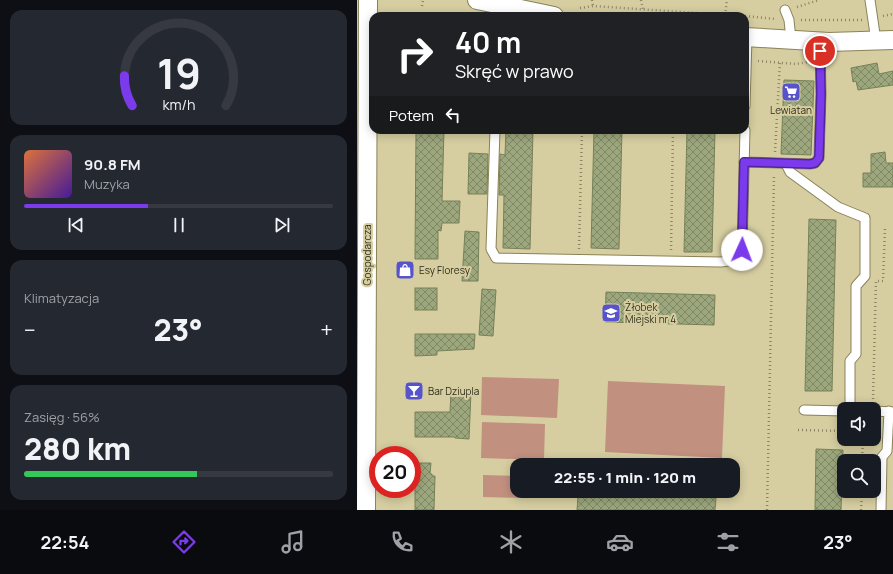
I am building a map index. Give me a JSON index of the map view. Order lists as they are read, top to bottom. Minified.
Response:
{"streets":{"street":["Gospodarcza"]},"places":{"supermarket":["Lewiatan"],"shop":["Esy Floresy"],"school or university":["Żłobek Miejski nr 4"],"bar":["Bar Dziupla"]},"page":{"turn":["40 m","Skręć w prawo"],"then":"Potem","song":["90.8 FM","Muzyka"],"tile":["Klimatyzacja",["Zasięg · 56%","280 km"]],"heat":["−","23°","+"],"limit":"20","trip":"22:55 · 1 min · 120 m","tabs":["22:54","23°"],"gauge":["19","km/h"]}}
